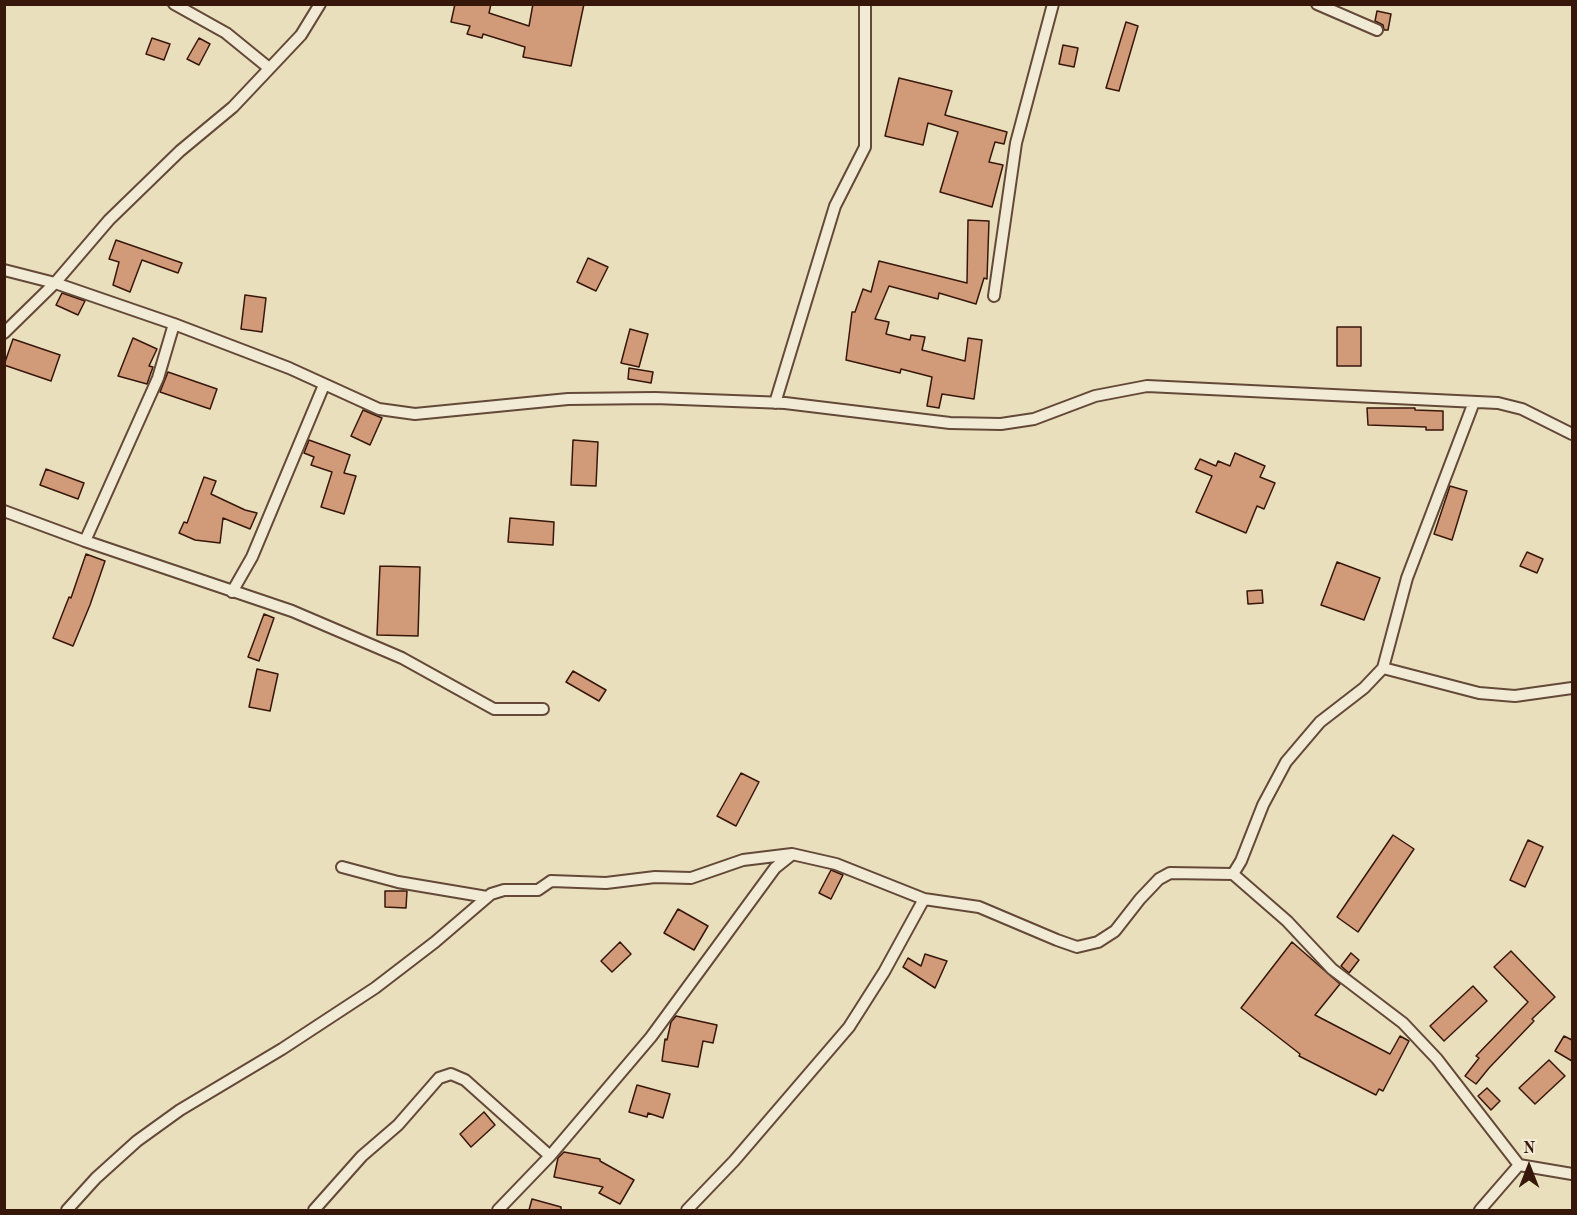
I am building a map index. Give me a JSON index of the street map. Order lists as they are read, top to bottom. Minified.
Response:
{"north":"top"}
